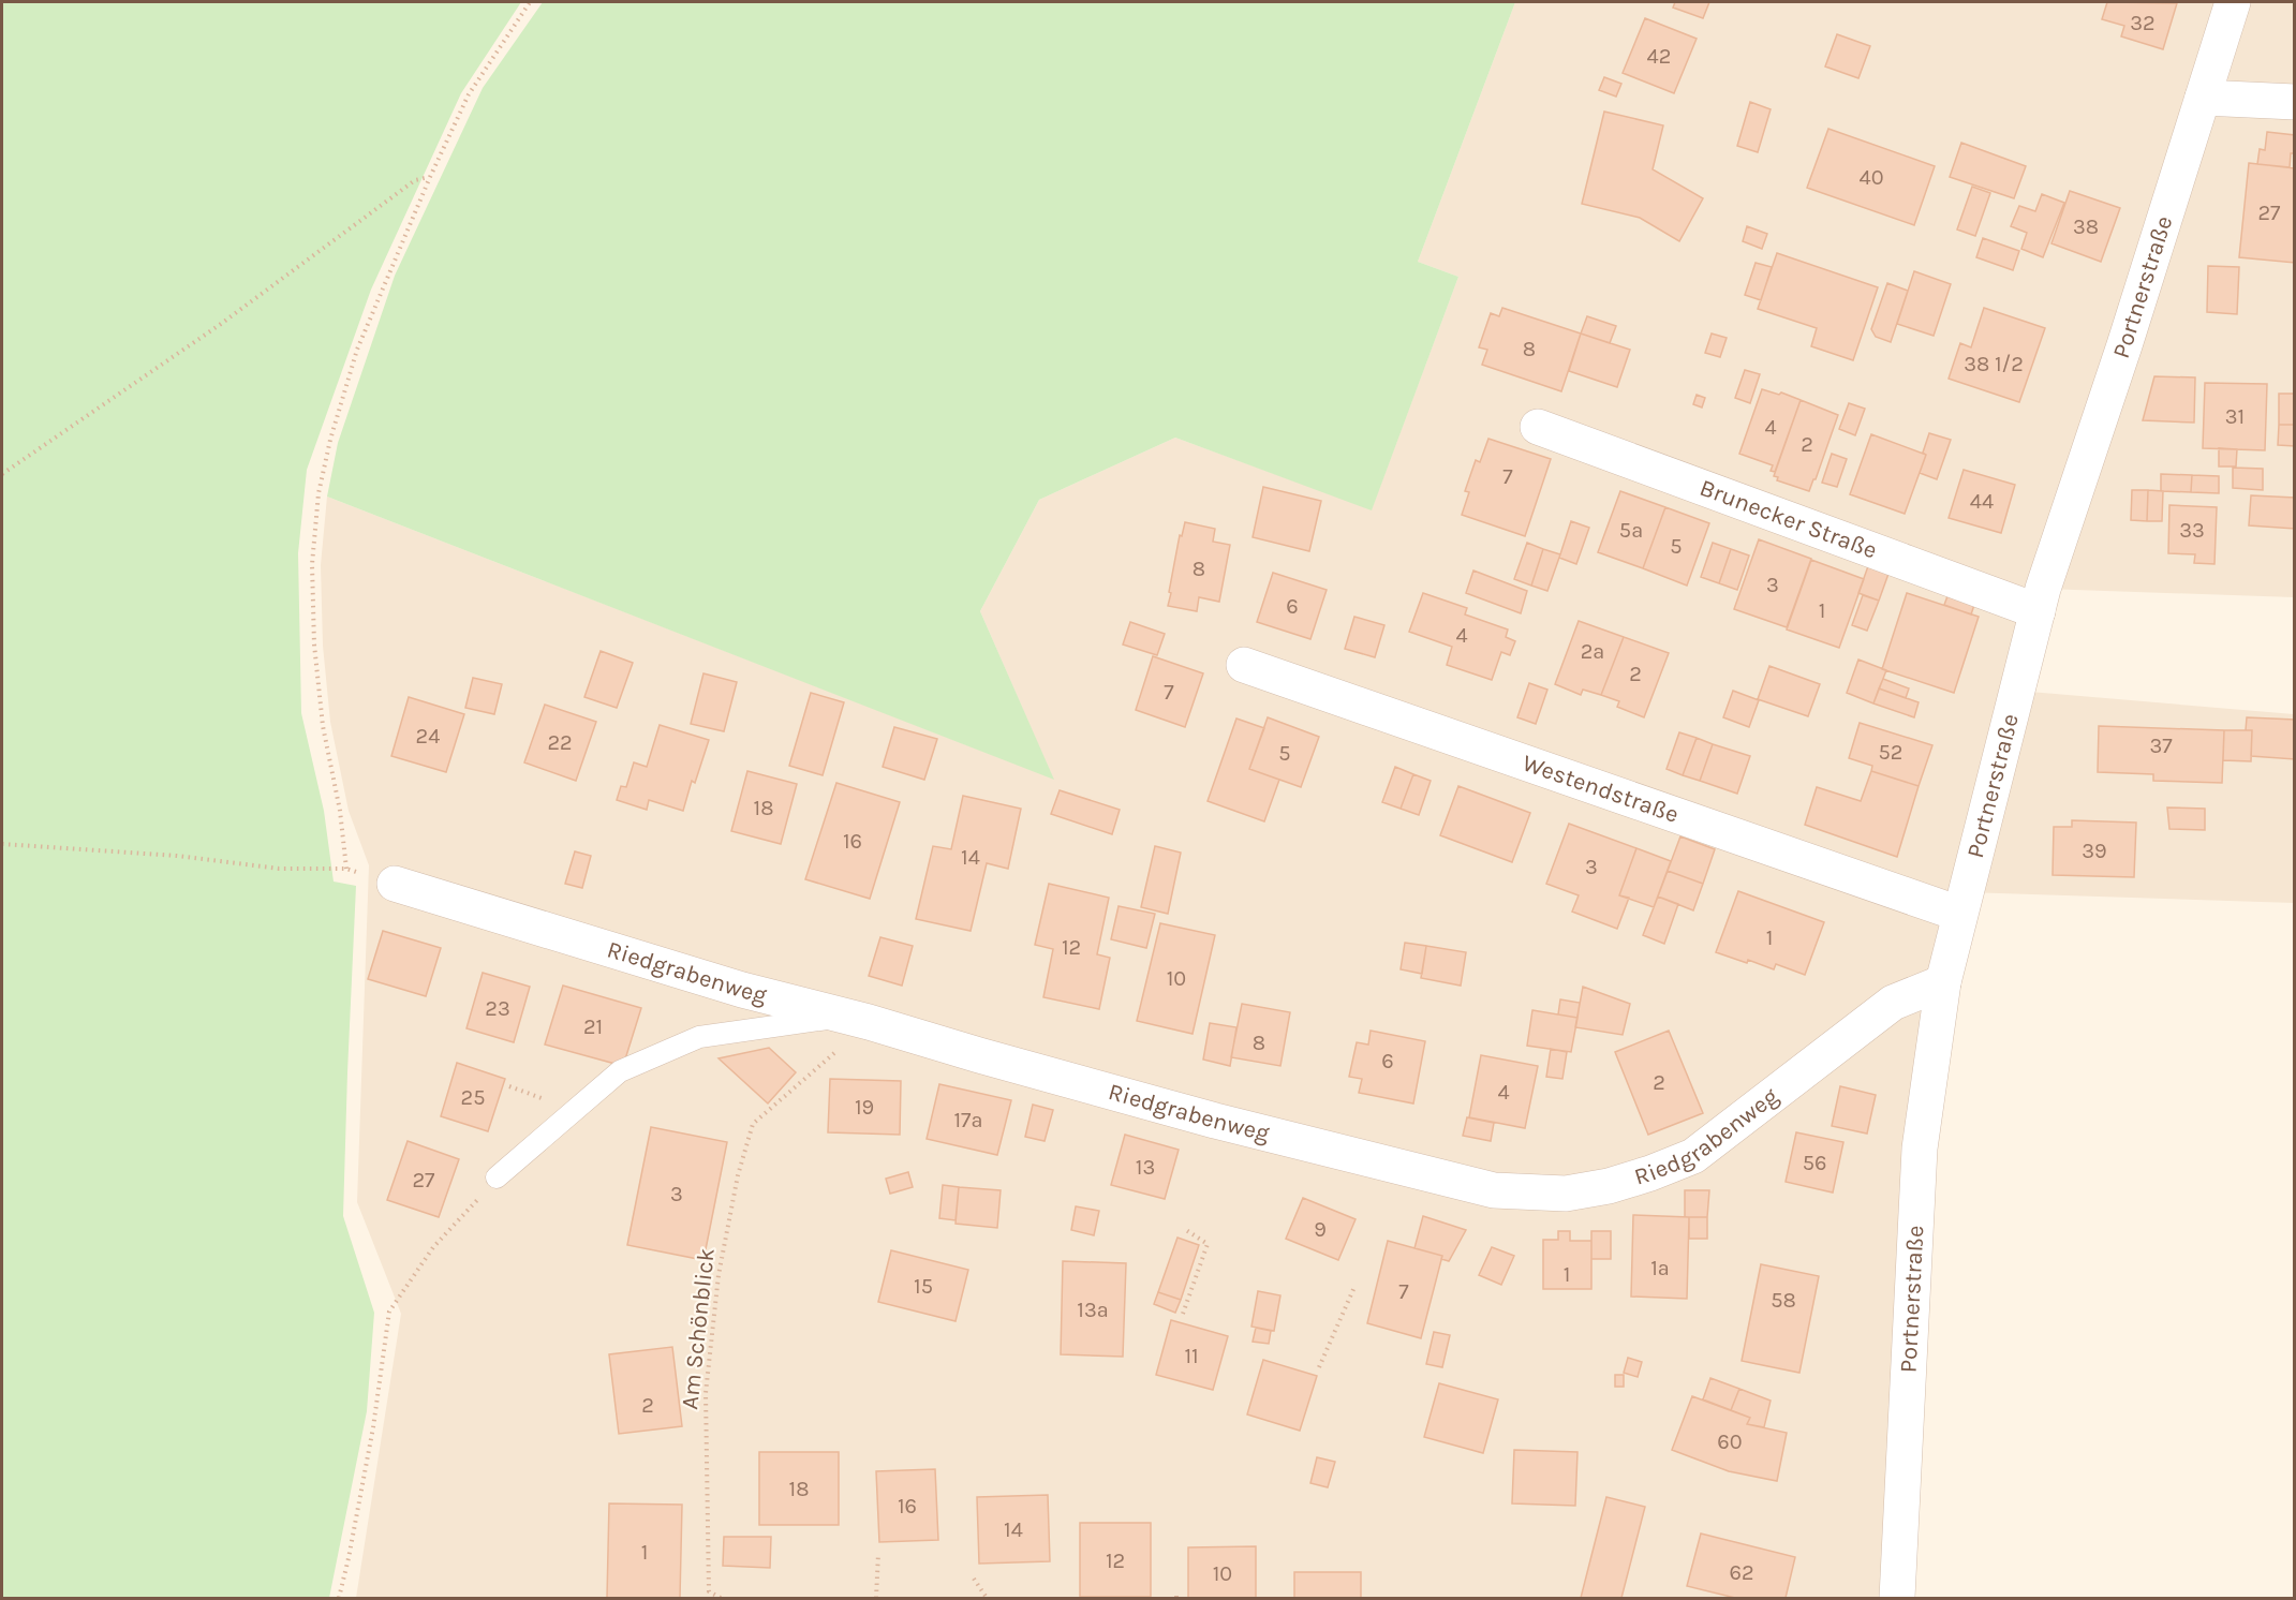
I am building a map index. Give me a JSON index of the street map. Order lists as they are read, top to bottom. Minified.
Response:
{"streets":{"street":["Portnerstraße","Brunecker Straße","Westendstraße","Riedgrabenweg"],"path":["Am Schönblick"]},"crossings":[["Portnerstraße","Brunecker Straße"],["Portnerstraße","Westendstraße"],["Portnerstraße","Riedgrabenweg"]],"house_numbers":["32","42","40","27","38","8","38 1/2","31","4","2","7","44","5a","33","5","8","3","6","1","4","2a","2","7","24","22","37","52","5","18","16","39","14","3","1","12","10","23","21","8","6","2","4","25","19","17a","56","13","27","3","9","1a","1","15","7","58","13a","11","2","60","18","16","14","1","12","62","10"]}
